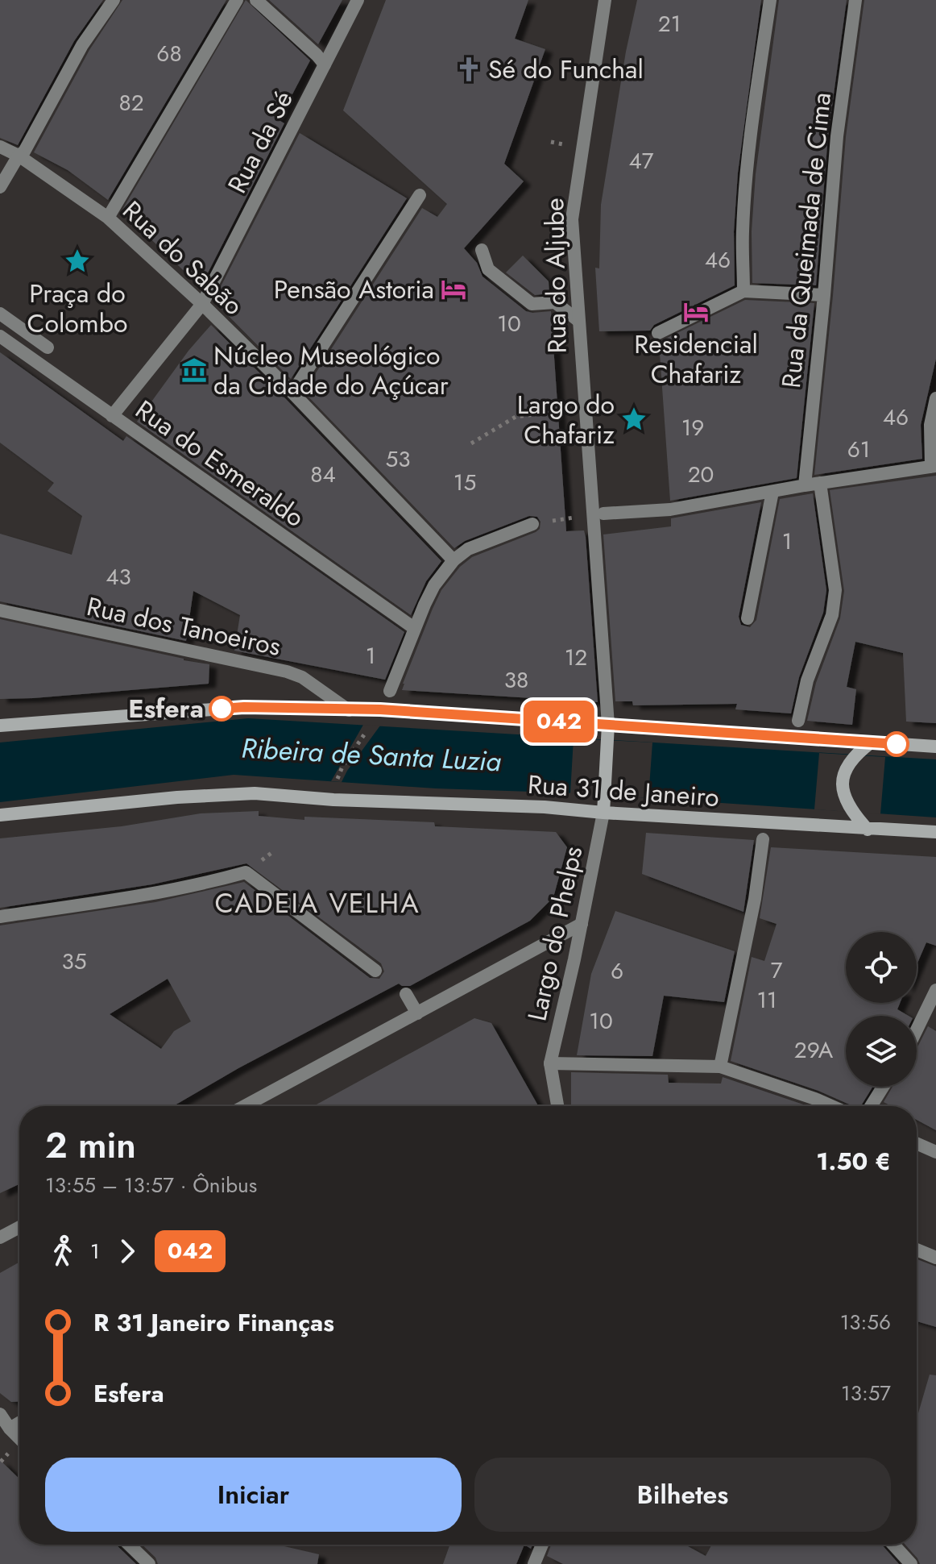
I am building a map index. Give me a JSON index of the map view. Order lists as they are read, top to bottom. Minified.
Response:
{"streets":{"main road":["Rua 31 de Janeiro"],"street":["Rua da Sé","Rua da Queimada de Cima","Rua do Sabão","Rua do Aljube","Rua do Esmeraldo","Rua dos Tanoeiros","Largo do Phelps"]},"crossings":[["Rua da Sé","Rua do Sabão"],["Rua da Sé","Rua do Esmeraldo"],["Rua 31 de Janeiro","Largo do Phelps"]],"districts":["CADEIA VELHA"],"water":["Ribeira de Santa Luzia"],"places":{"church":["Sé do Funchal"],"place":["Praça do Colombo","Largo do Chafariz"],"hotel":["Pensão Astoria","Residencial Chafariz"],"museum":["Núcleo Museológico da Cidade do Açúcar"],"other":["Esfera"]},"lines":["bus line 042"],"house_numbers":["21","68","82","47","46","10","46","19","61","53","84","20","15","1","43","1","12","38","35","7","6","11","10","29A"],"page":{"on_map":"042","heading":["2 min","13:55 – 13:57 · Ônibus","1.50 €"],"legs":["1","042"],"list":[{"name":"R 31 Janeiro Finanças","value":"13:56"},{"name":"Esfera","value":"13:57"}],"buttons":["Iniciar","Bilhetes"]}}
